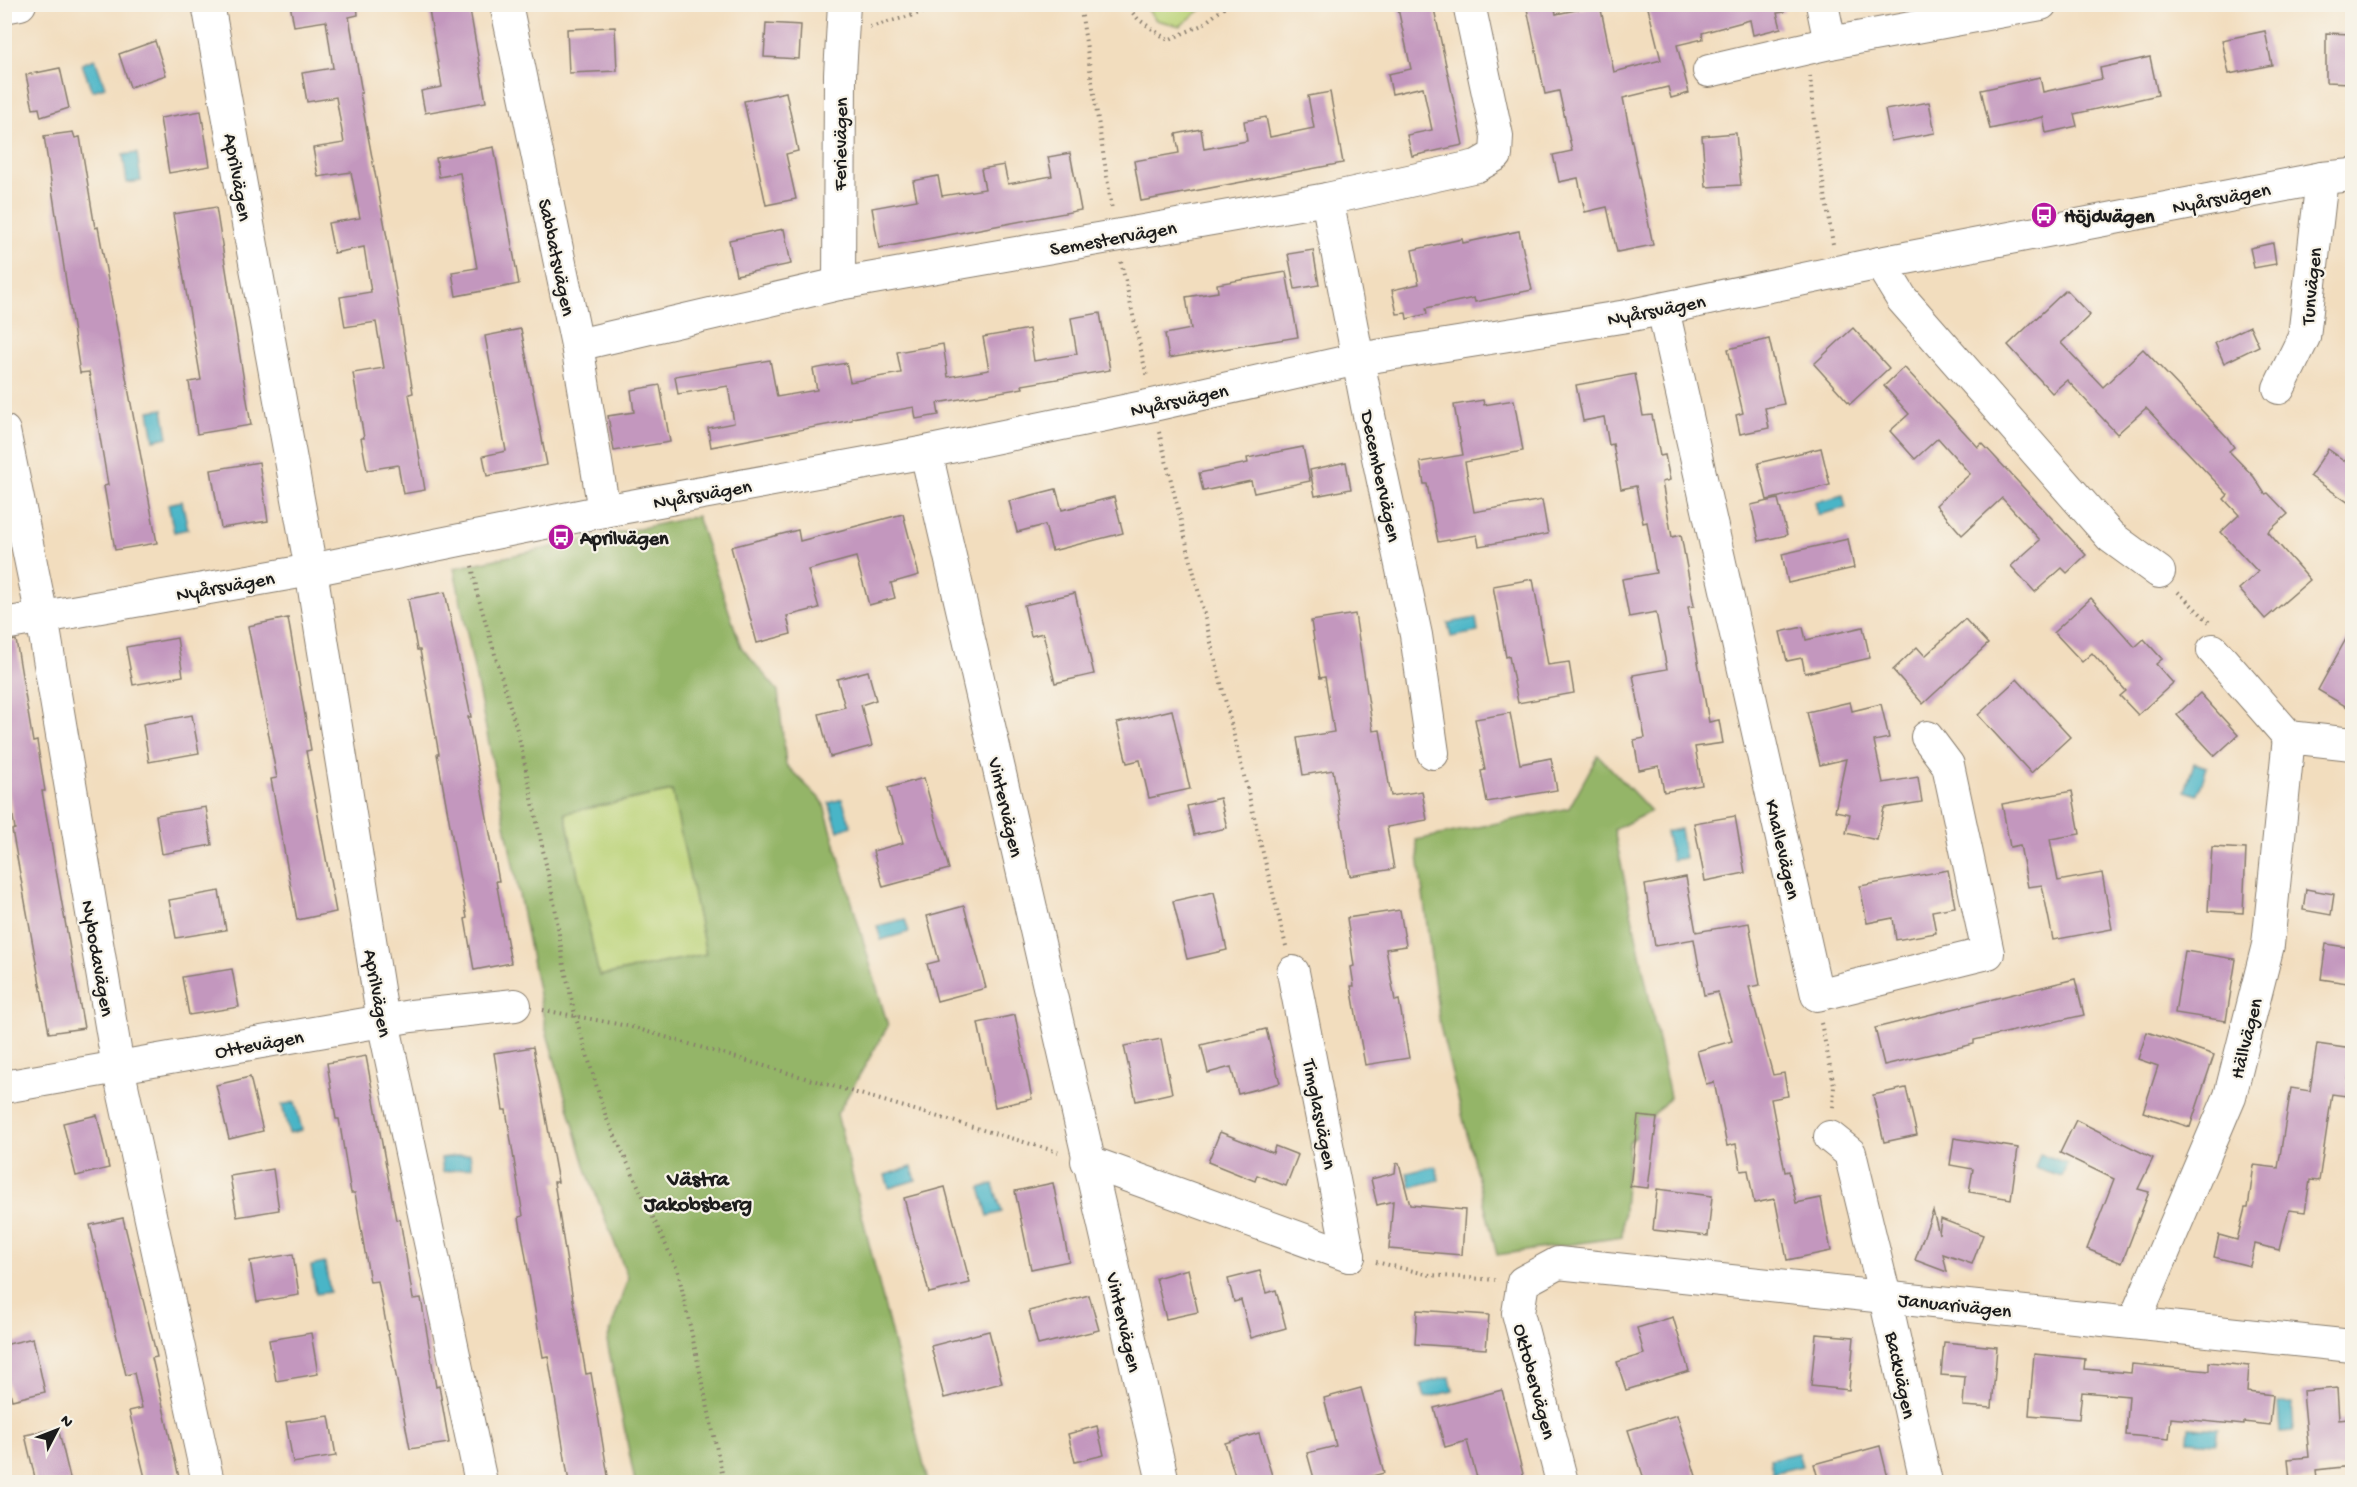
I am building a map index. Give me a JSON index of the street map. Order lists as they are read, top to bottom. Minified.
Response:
{"streets":{"street":["Ferievägen","Aprilvägen","Nyårsvägen","Semestervägen","Sabbatsvägen","Tunvägen","Decembervägen","Vintervägen","Knallevägen","Nybodavägen","Hällvägen","Ottevägen","Timglasvägen","Januarivägen","Backvägen","Oktobervägen"]},"crossings":[["Ferievägen","Semestervägen"],["Aprilvägen","Nyårsvägen"],["Aprilvägen","Ottevägen"],["Nyårsvägen","Sabbatsvägen"],["Nyårsvägen","Tunvägen"],["Nyårsvägen","Decembervägen"],["Nyårsvägen","Vintervägen"],["Nyårsvägen","Knallevägen"],["Nyårsvägen","Nybodavägen"],["Semestervägen","Sabbatsvägen"],["Semestervägen","Decembervägen"],["Nybodavägen","Ottevägen"],["Hällvägen","Januarivägen"],["Januarivägen","Backvägen"],["Januarivägen","Oktobervägen"]],"districts":["Västra Jakobsberg"],"places":{"bus stop":["Höjdvägen","Aprilvägen"]},"north":"top right"}
